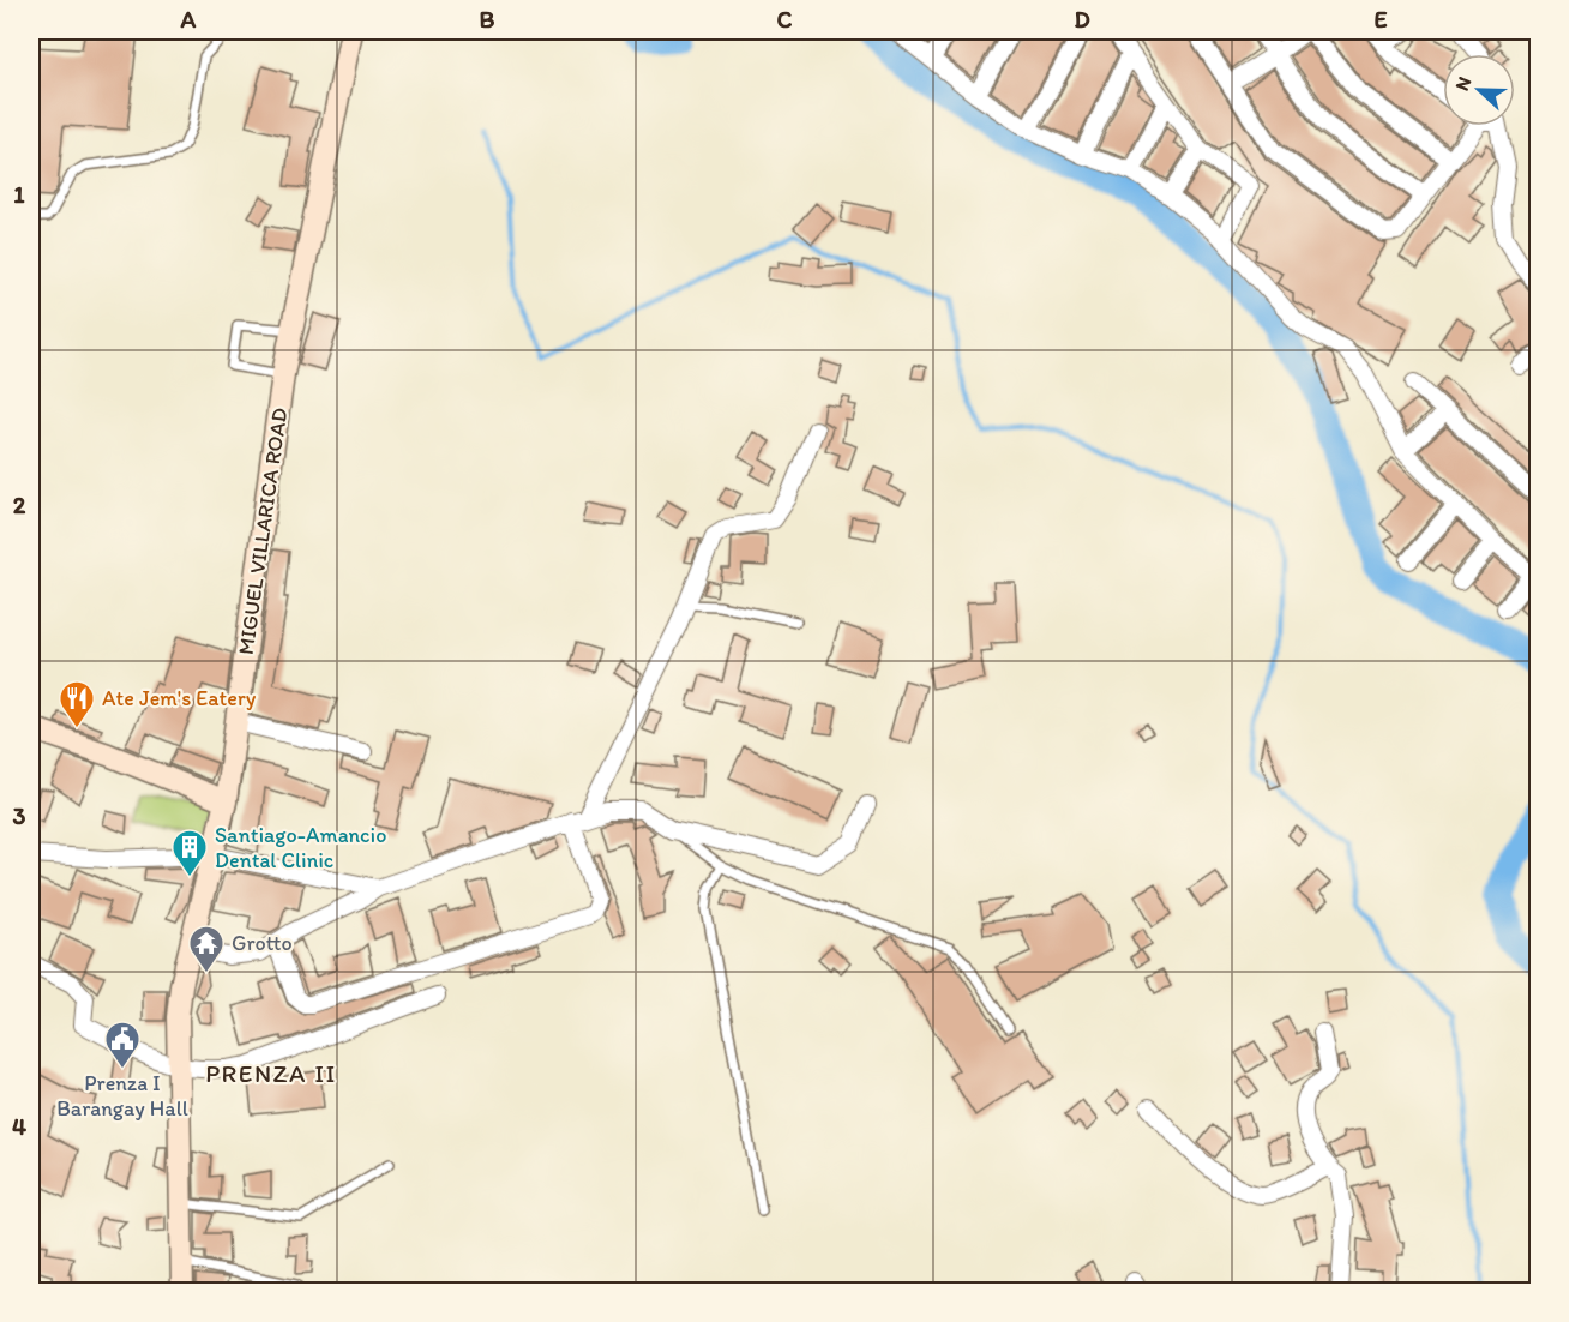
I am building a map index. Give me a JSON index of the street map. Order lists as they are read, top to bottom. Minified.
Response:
{"streets":{"main road":["MIGUEL VILLARICA ROAD"]},"districts":["PRENZA II"],"places":{"restaurant":["Ate Jem's Eatery"],"building":["Santiago-Amancio Dental Clinic"],"temple":["Grotto"],"public building":["Prenza I Barangay Hall"]},"north":"left","grid":{"columns":["A","B","C","D","E"],"rows":["1","2","3","4"]}}
